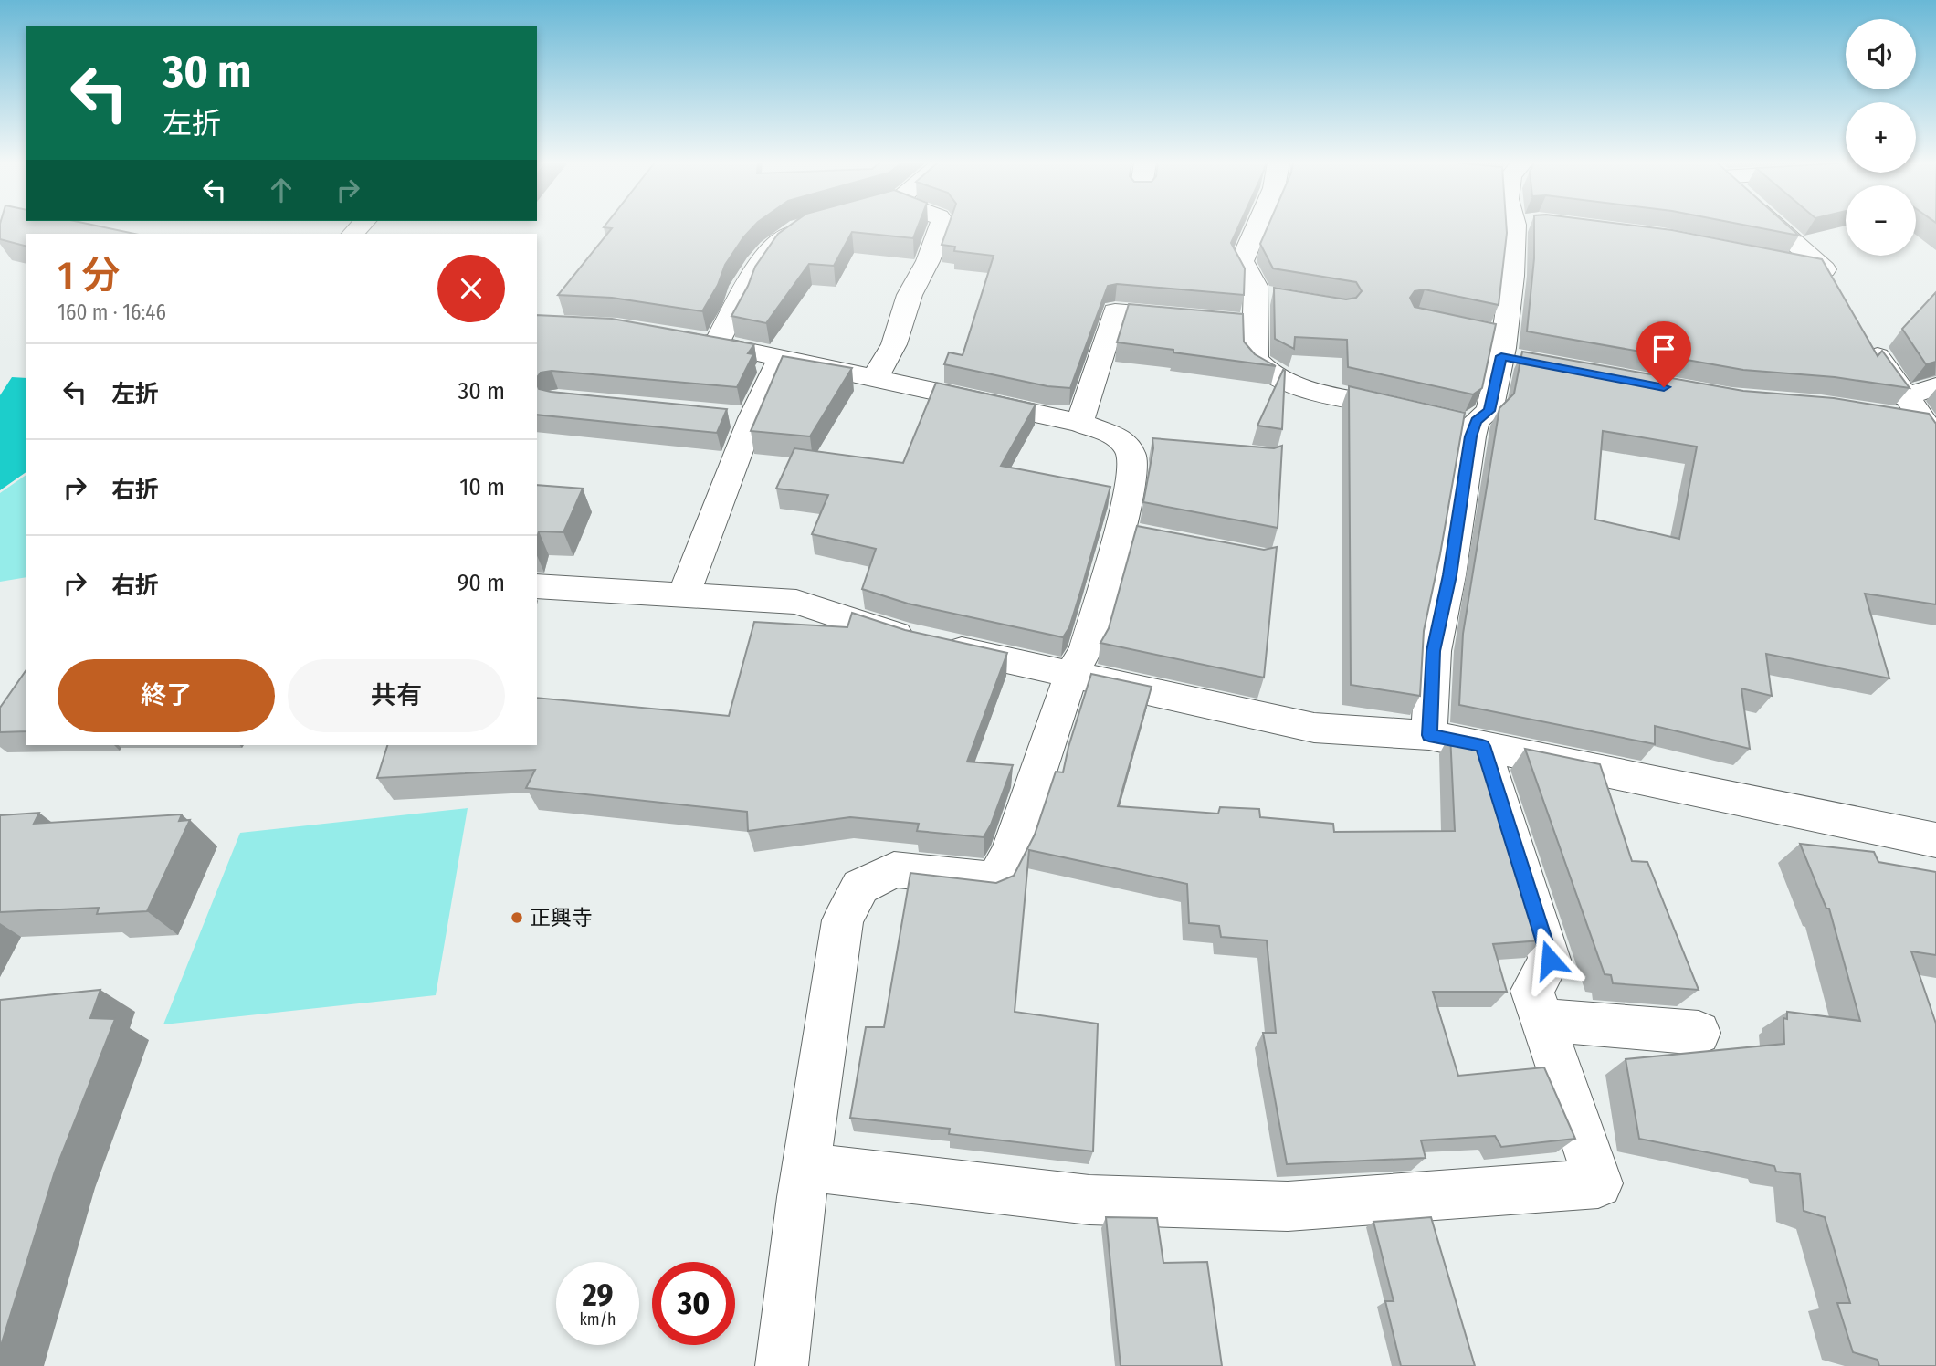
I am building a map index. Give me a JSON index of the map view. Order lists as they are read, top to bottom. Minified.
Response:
{"places":["正興寺"],"page":{"map_buttons":["+","−"],"turn":["30 m","左折"],"heading":["1 分","160 m · 16:46"],"list":[{"name":"左折","value":"30 m"},{"name":"右折","value":"10 m"},{"name":"右折","value":"90 m"}],"buttons":["終了","共有"],"speed":"29 km/h","limit":"30"}}
